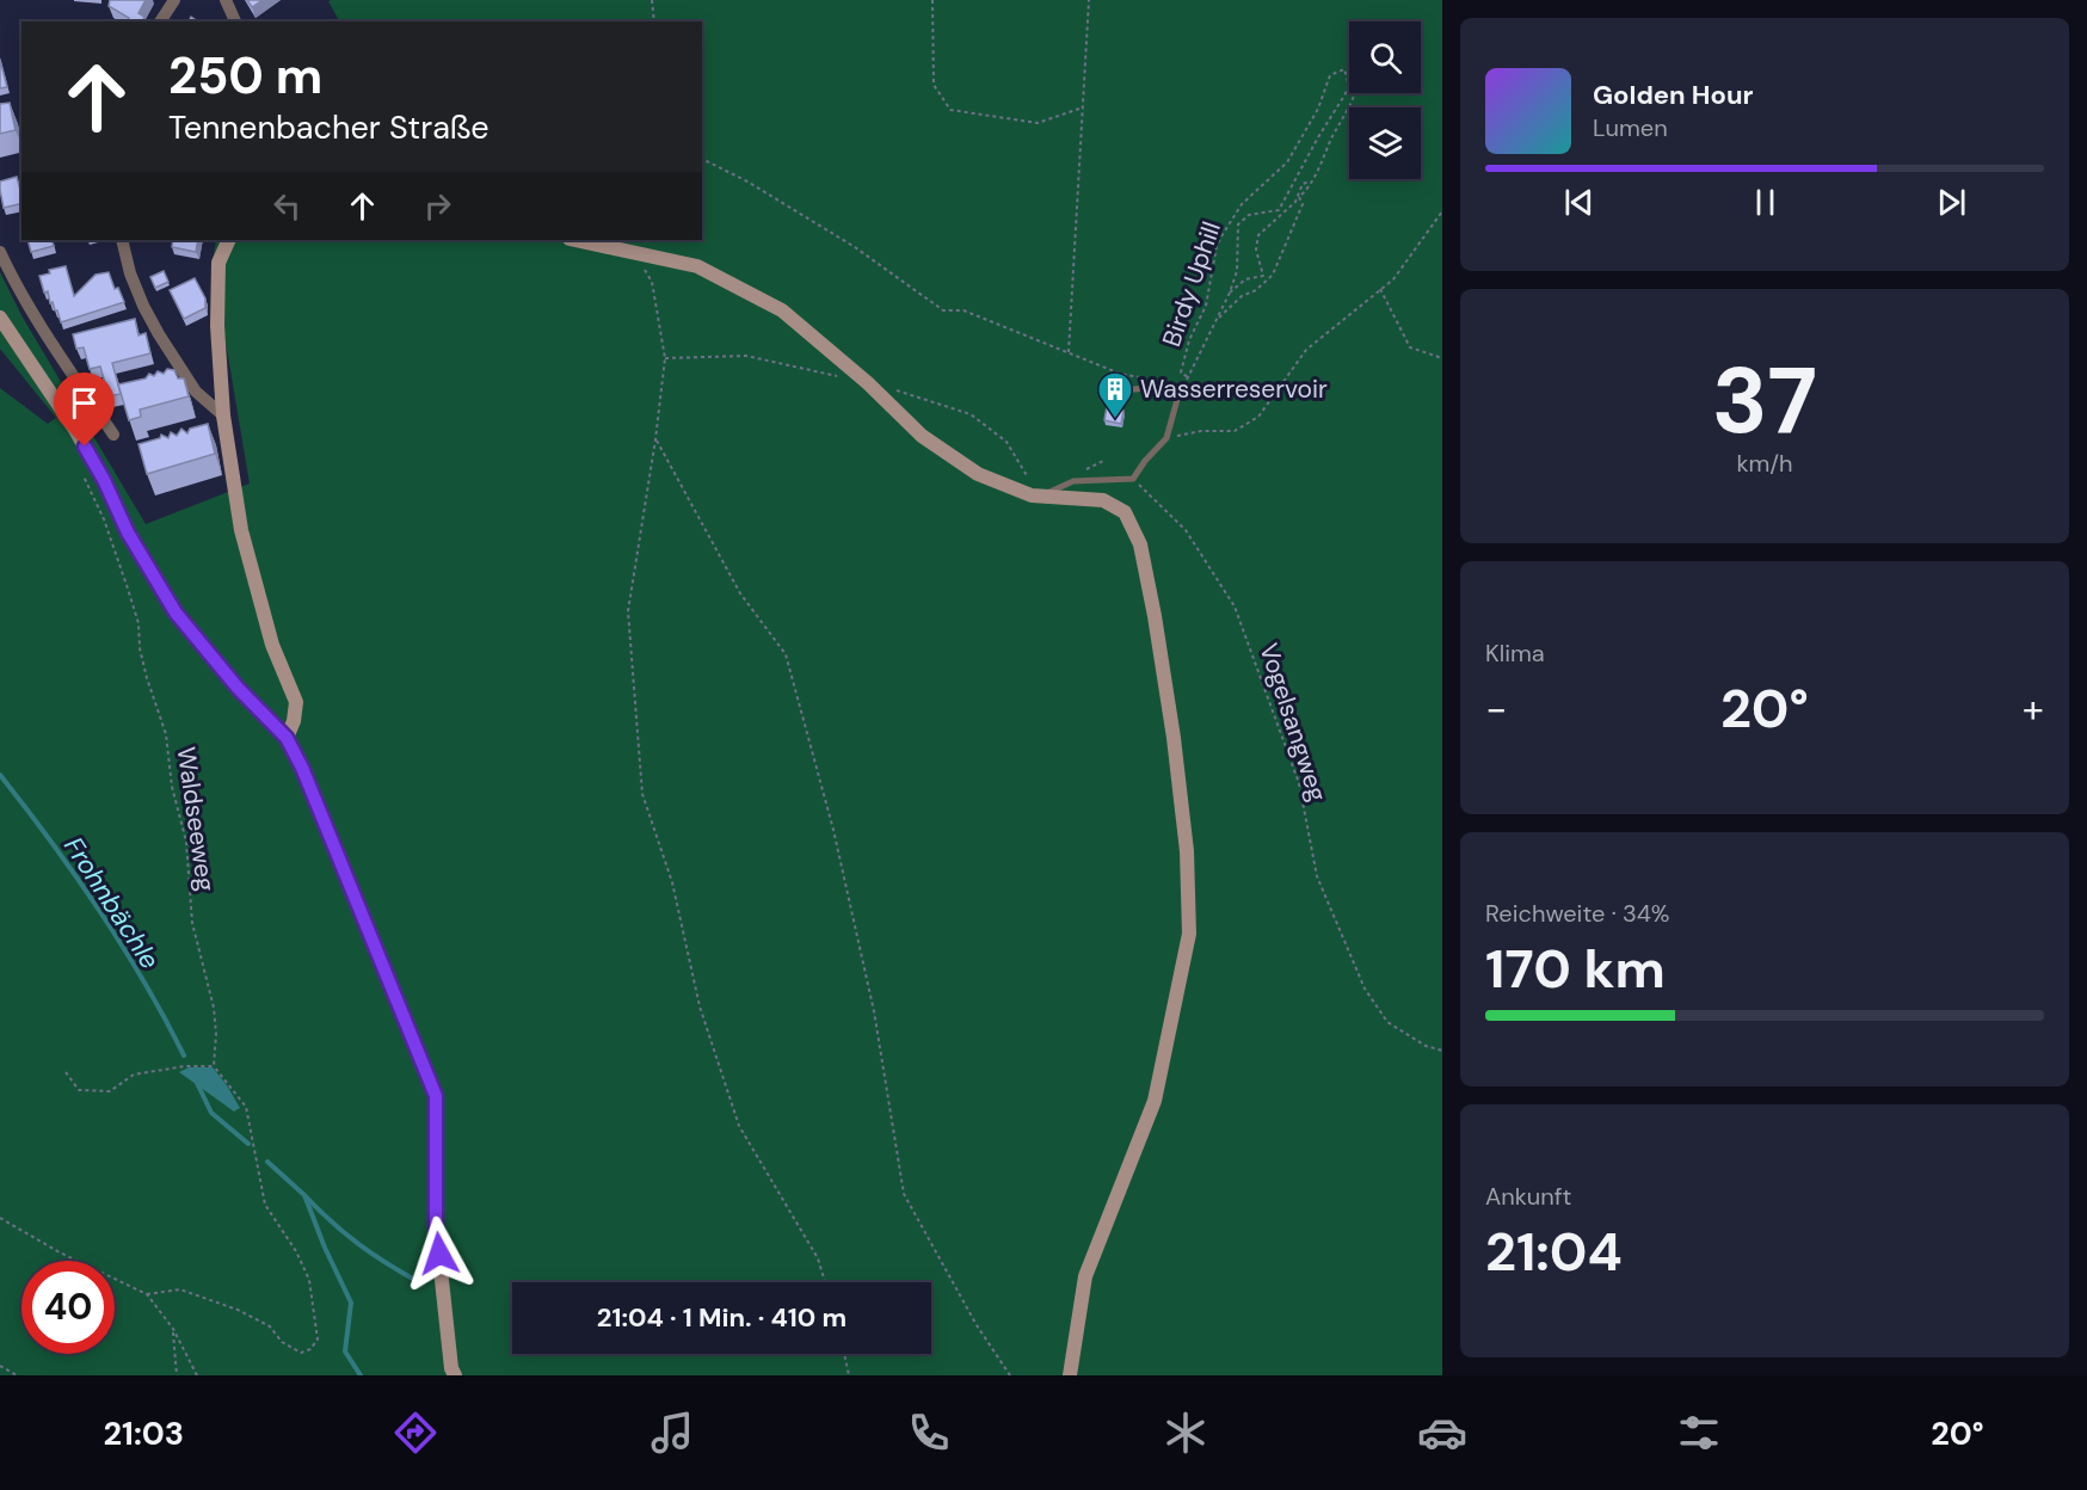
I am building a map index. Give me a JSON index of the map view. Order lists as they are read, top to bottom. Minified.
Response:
{"streets":{"path":["Birdy Uphill","Vogelsangweg","Waldseeweg"]},"water":["Frohnbächle"],"places":{"building":["Wasserreservoir"]},"page":{"turn":["250 m","Tennenbacher Straße"],"song":["Golden Hour","Lumen"],"tile":[["37","km/h"],"Klima",["Reichweite · 34%","170 km"],["Ankunft","21:04"]],"heat":["−","20°","+"],"limit":"40","trip":"21:04 · 1 Min. · 410 m","tabs":["21:03","20°"]}}
